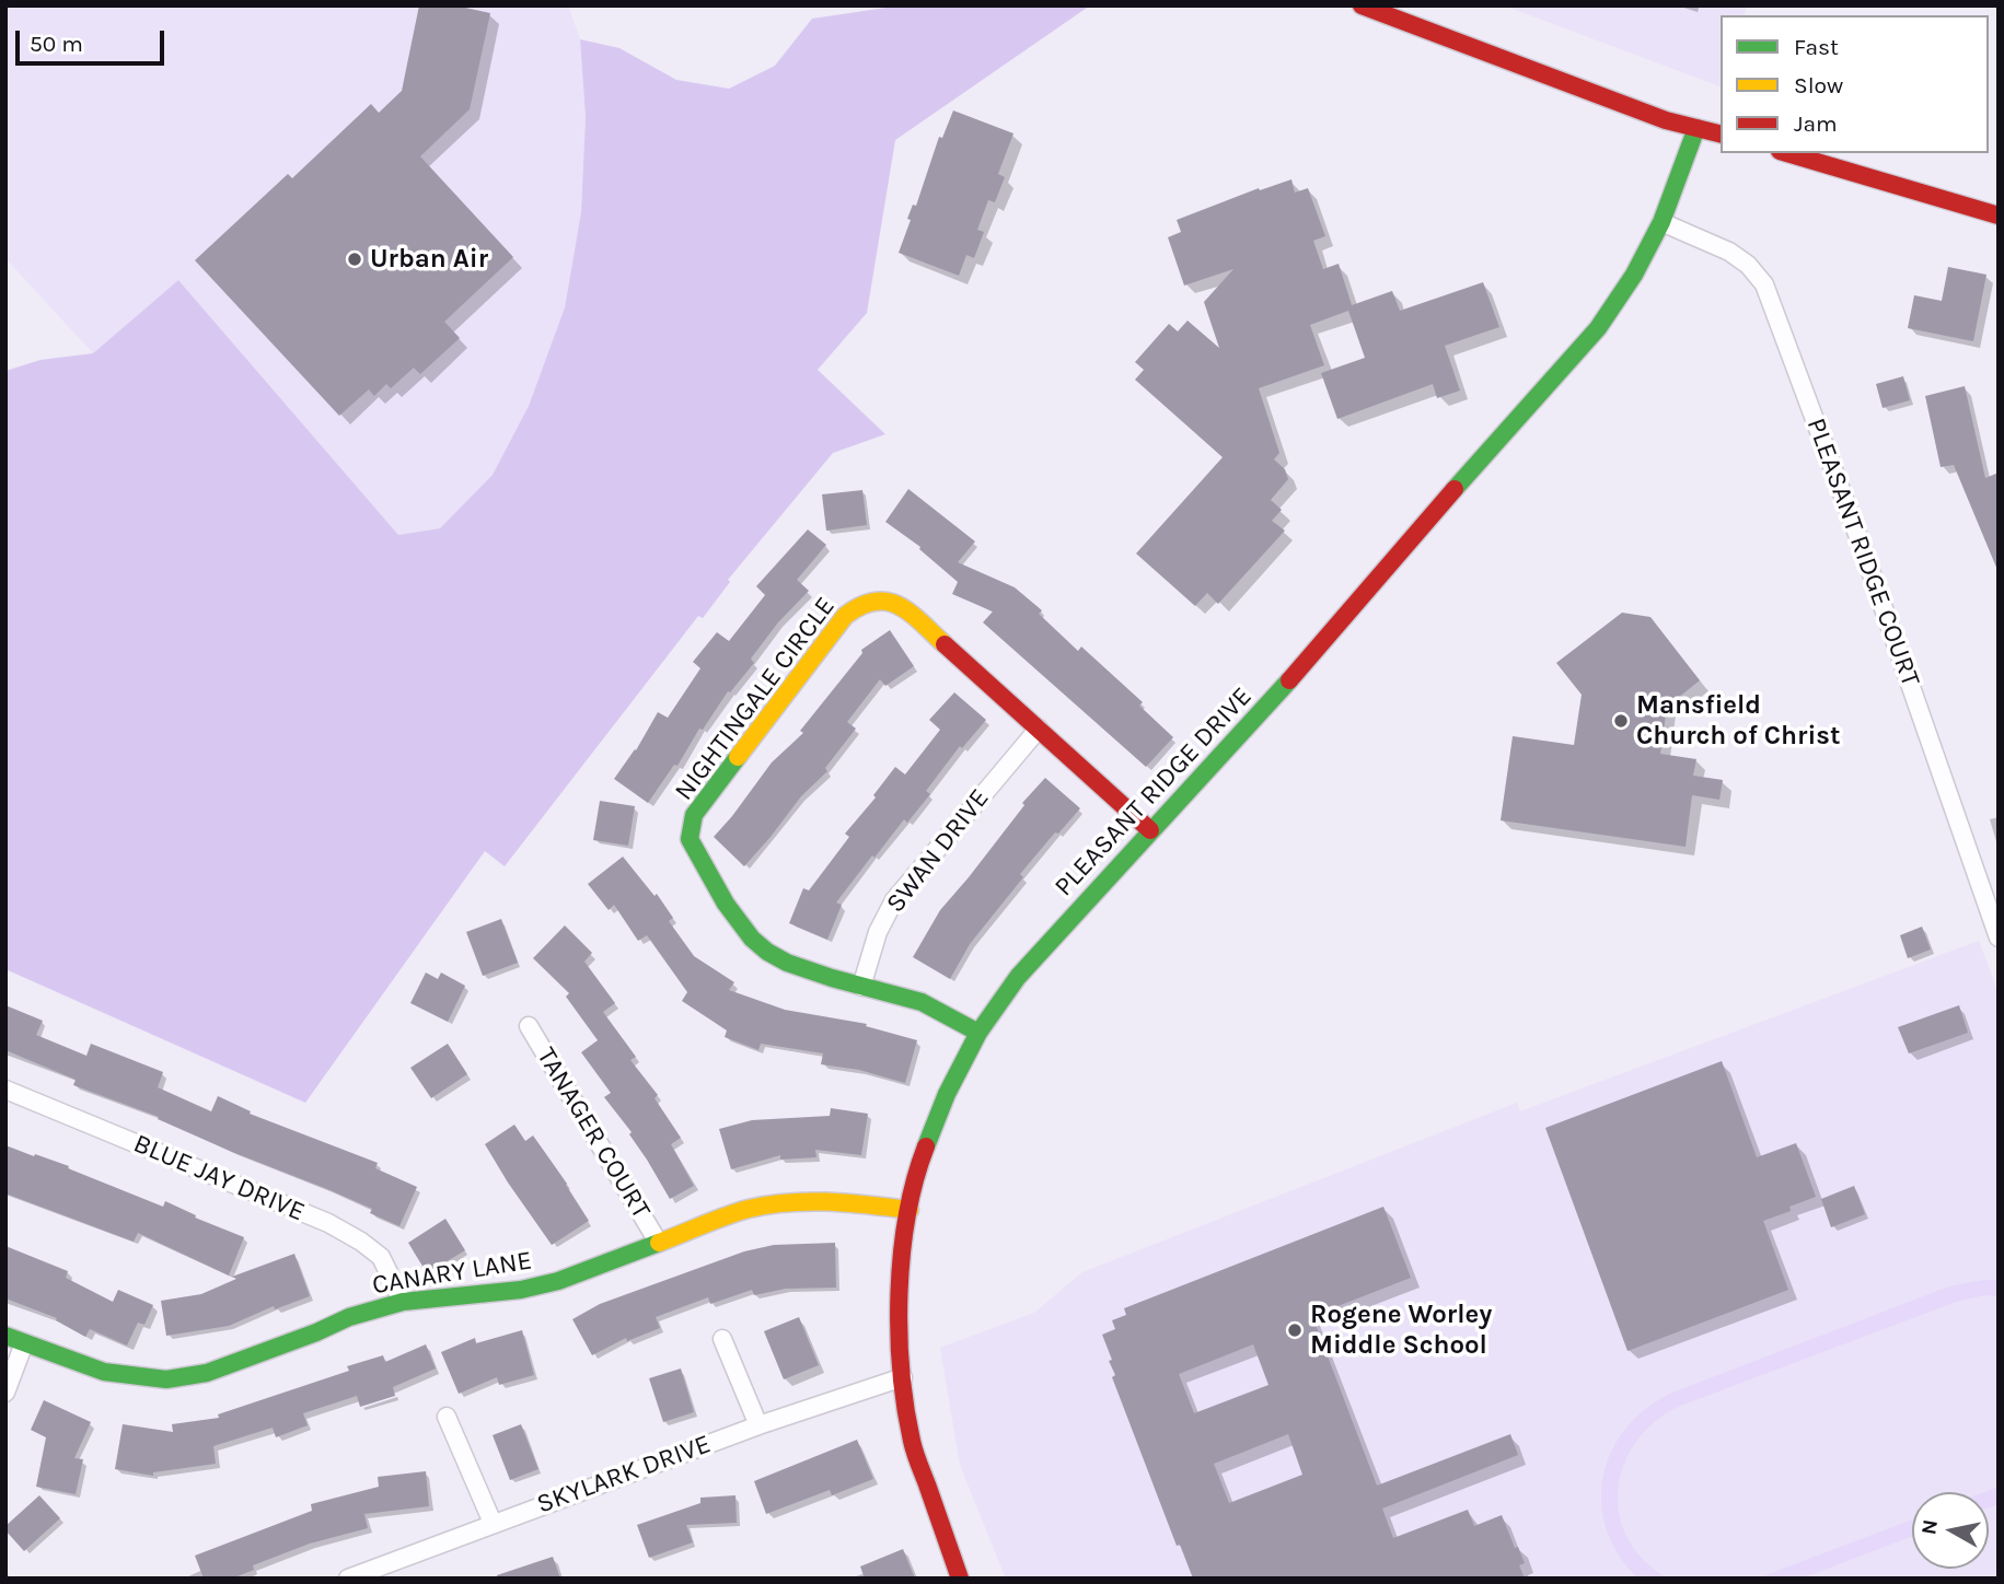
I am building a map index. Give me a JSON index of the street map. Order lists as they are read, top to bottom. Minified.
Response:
{"streets":{"street":["PLEASANT RIDGE COURT","NIGHTINGALE CIRCLE","PLEASANT RIDGE DRIVE","SWAN DRIVE","TANAGER COURT","BLUE JAY DRIVE","CANARY LANE","SKYLARK DRIVE"]},"crossings":[["PLEASANT RIDGE COURT","PLEASANT RIDGE DRIVE"],["NIGHTINGALE CIRCLE","PLEASANT RIDGE DRIVE"],["NIGHTINGALE CIRCLE","SWAN DRIVE"],["PLEASANT RIDGE DRIVE","CANARY LANE"],["PLEASANT RIDGE DRIVE","SKYLARK DRIVE"],["TANAGER COURT","CANARY LANE"],["BLUE JAY DRIVE","CANARY LANE"]],"places":["Urban Air","Mansfield Church of Christ","Rogene Worley Middle School"],"legend":["Fast","Slow","Jam"],"scale_bar":"50 m","north":"left"}
